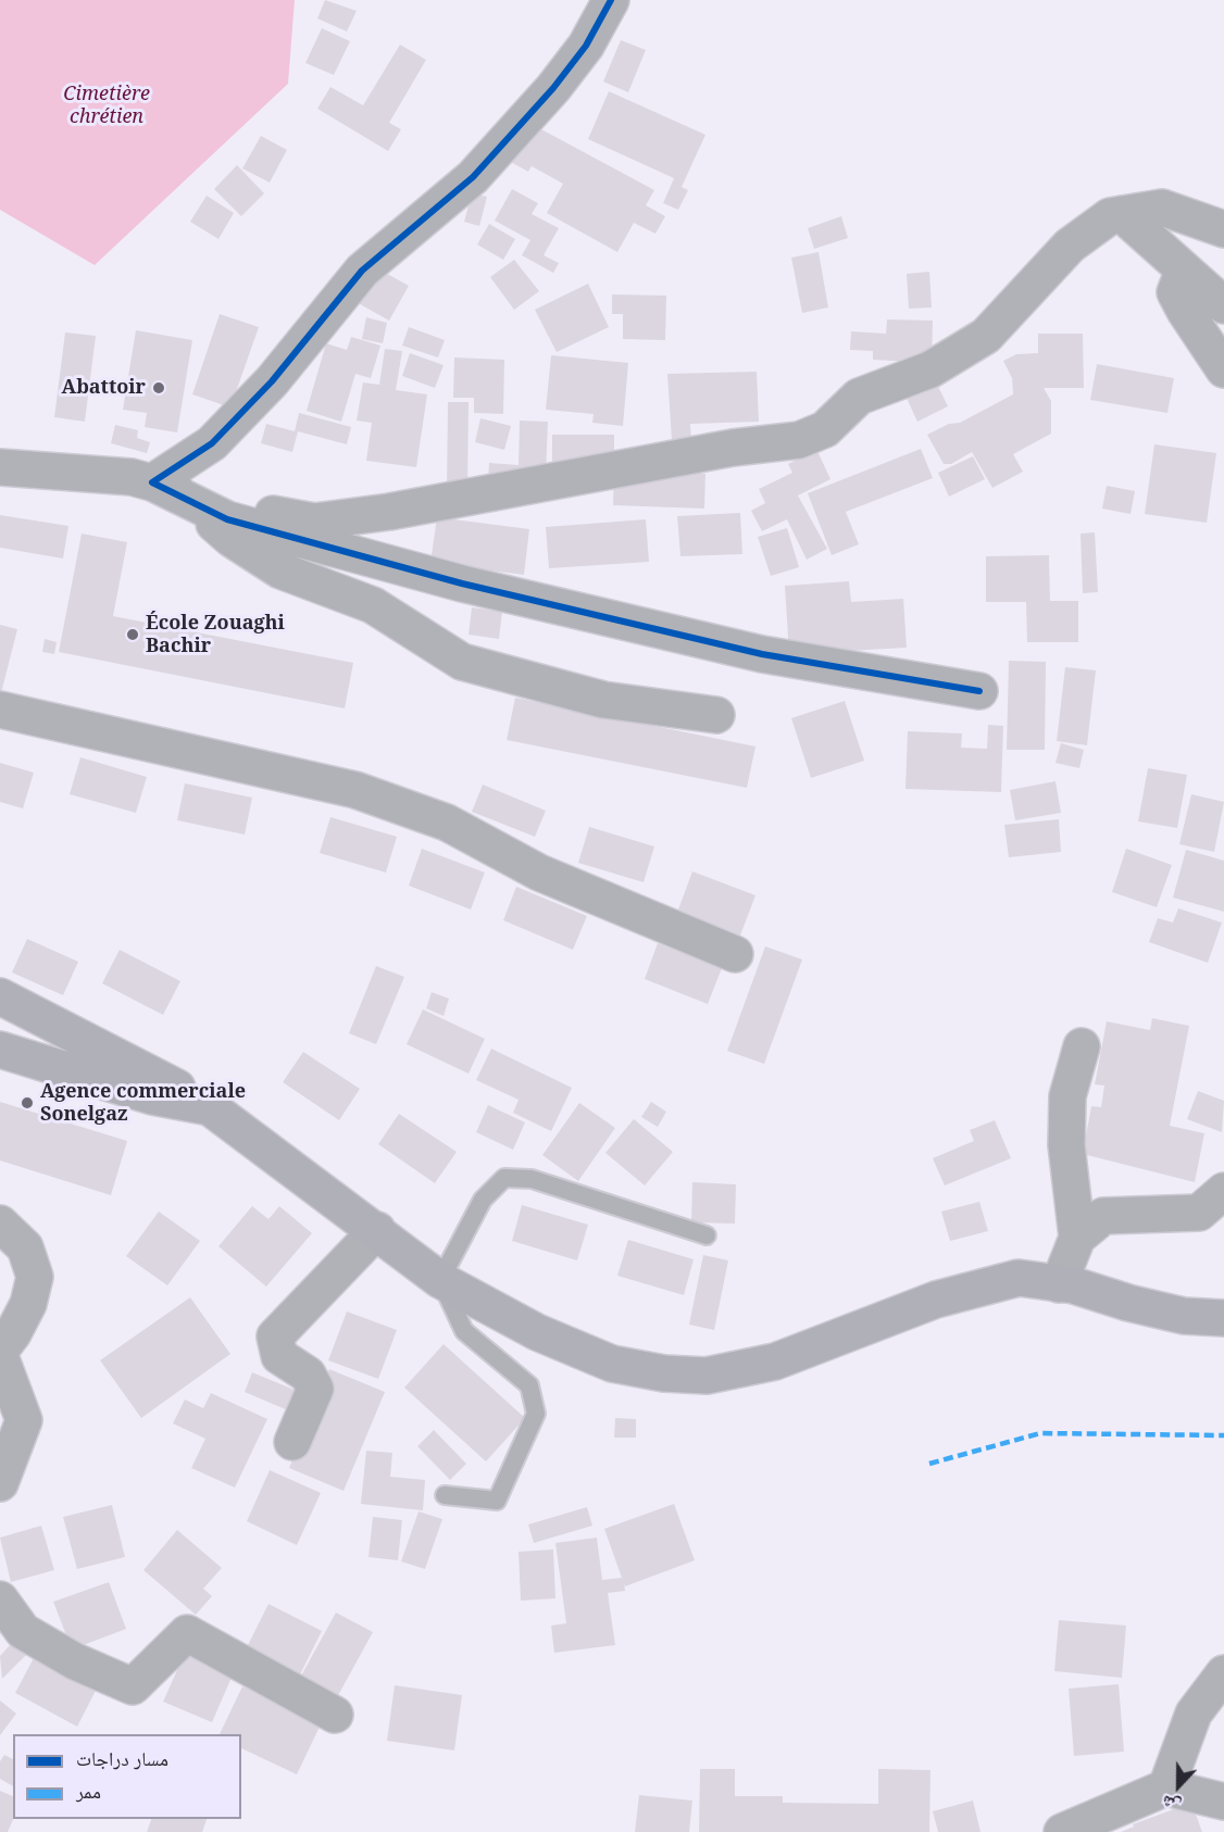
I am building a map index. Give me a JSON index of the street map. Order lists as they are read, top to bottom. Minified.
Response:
{"parks":["Cimetière chrétien"],"places":["Abattoir","École Zouaghi Bachir","Agence commerciale Sonelgaz"],"legend":["مسار دراجات","ممر"],"north":"bottom"}
